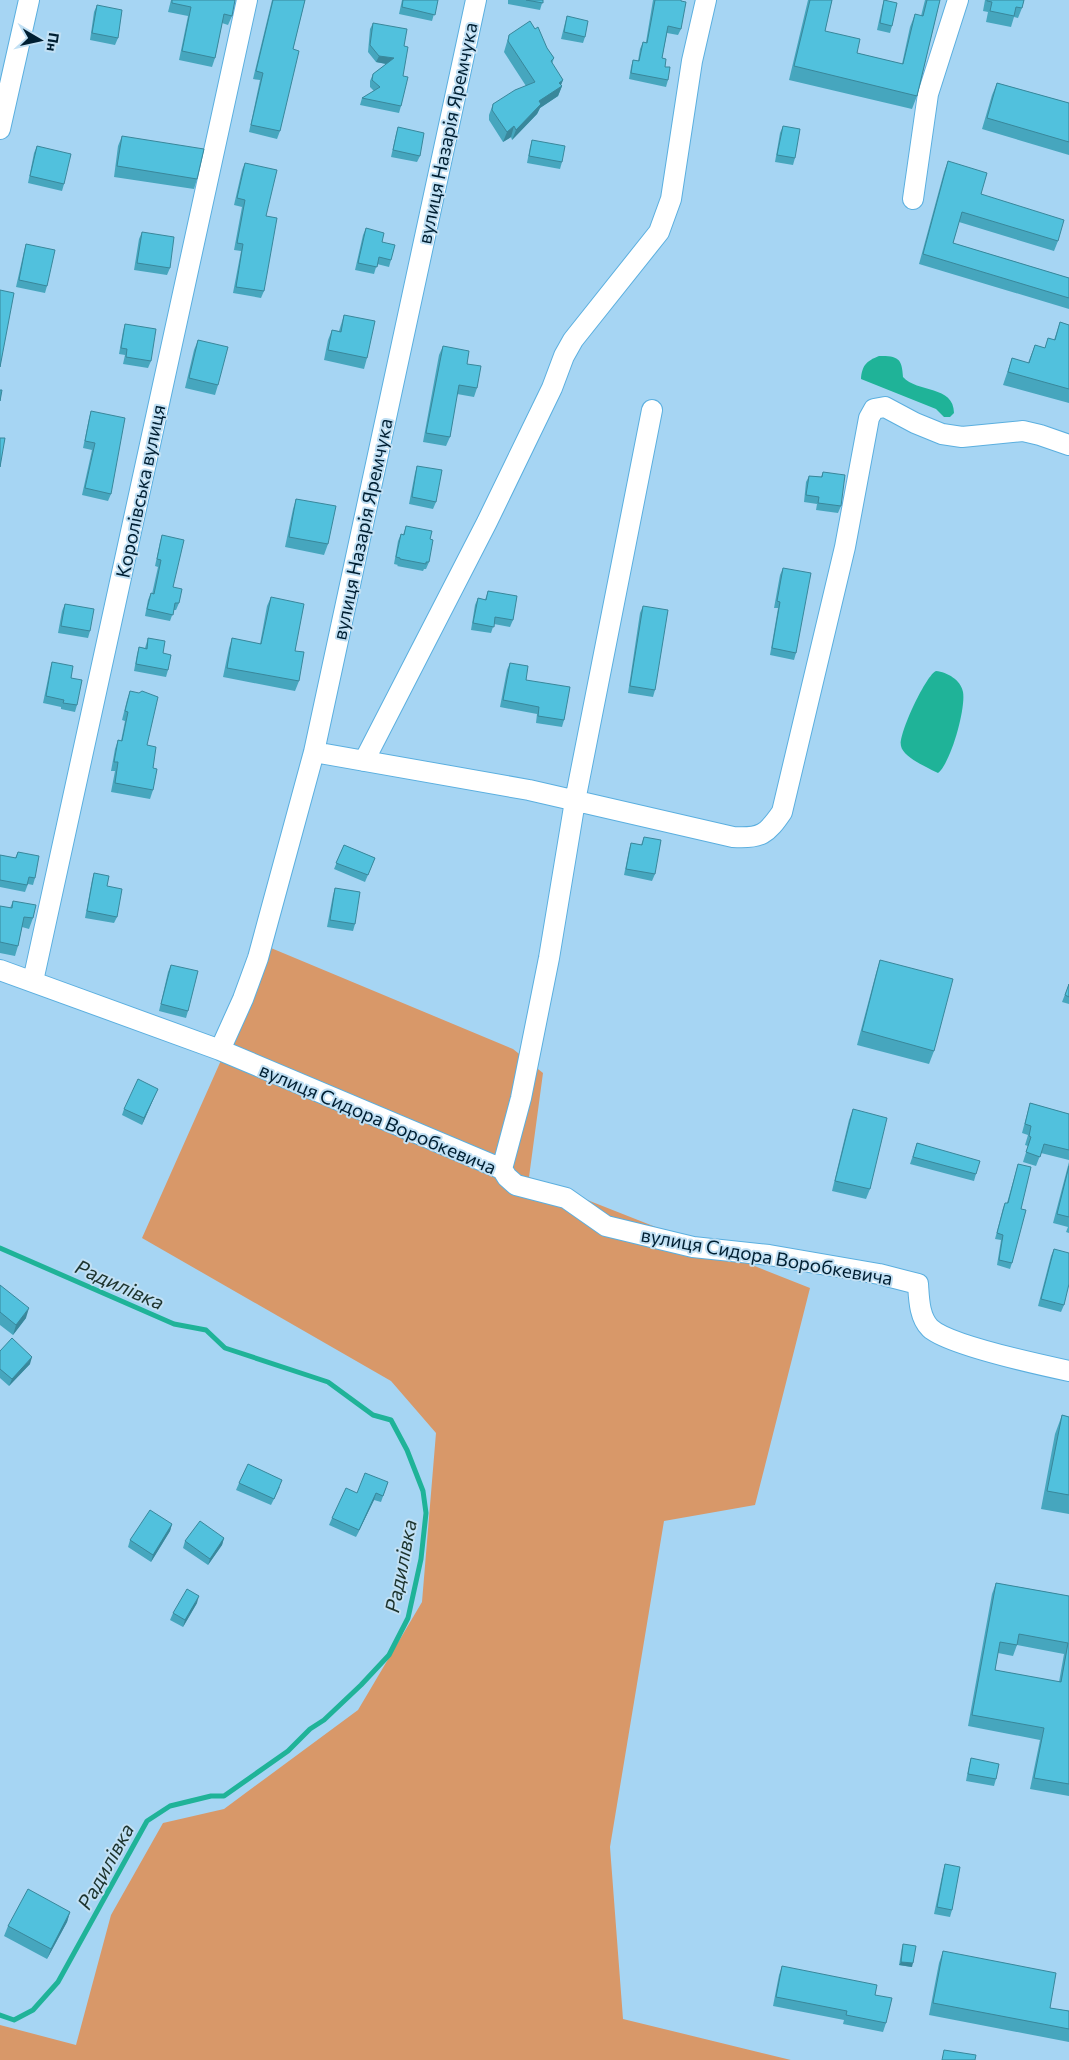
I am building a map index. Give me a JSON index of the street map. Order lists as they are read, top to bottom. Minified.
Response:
{"streets":{"street":["вулиця Назарія Яремчука","Королівська вулиця","вулиця Сидора Воробкевича"]},"crossings":[["вулиця Назарія Яремчука","вулиця Сидора Воробкевича"],["Королівська вулиця","вулиця Сидора Воробкевича"]],"water":["Радилівка"],"north":"right"}
